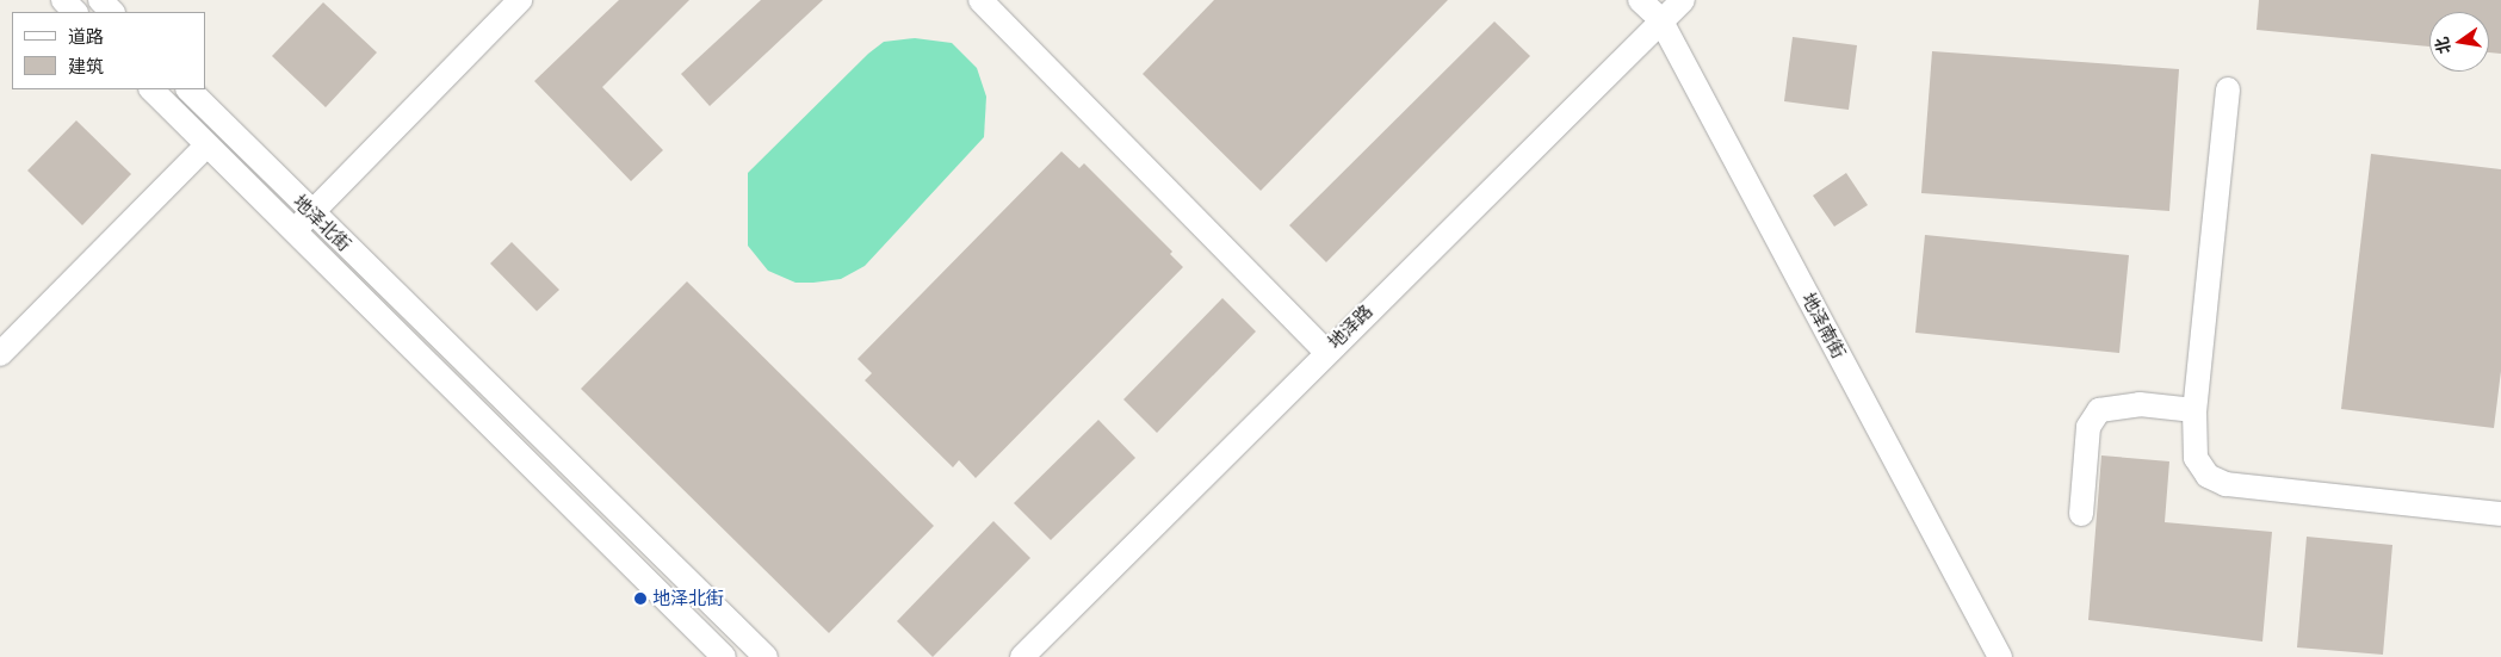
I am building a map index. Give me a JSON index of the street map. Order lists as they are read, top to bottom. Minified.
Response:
{"streets":{"street":["地泽北街","地泽南街","地泽路"]},"crossings":[["地泽南街","地泽路"]],"places":["地泽北街"],"legend":["道路","建筑"],"north":"left"}
